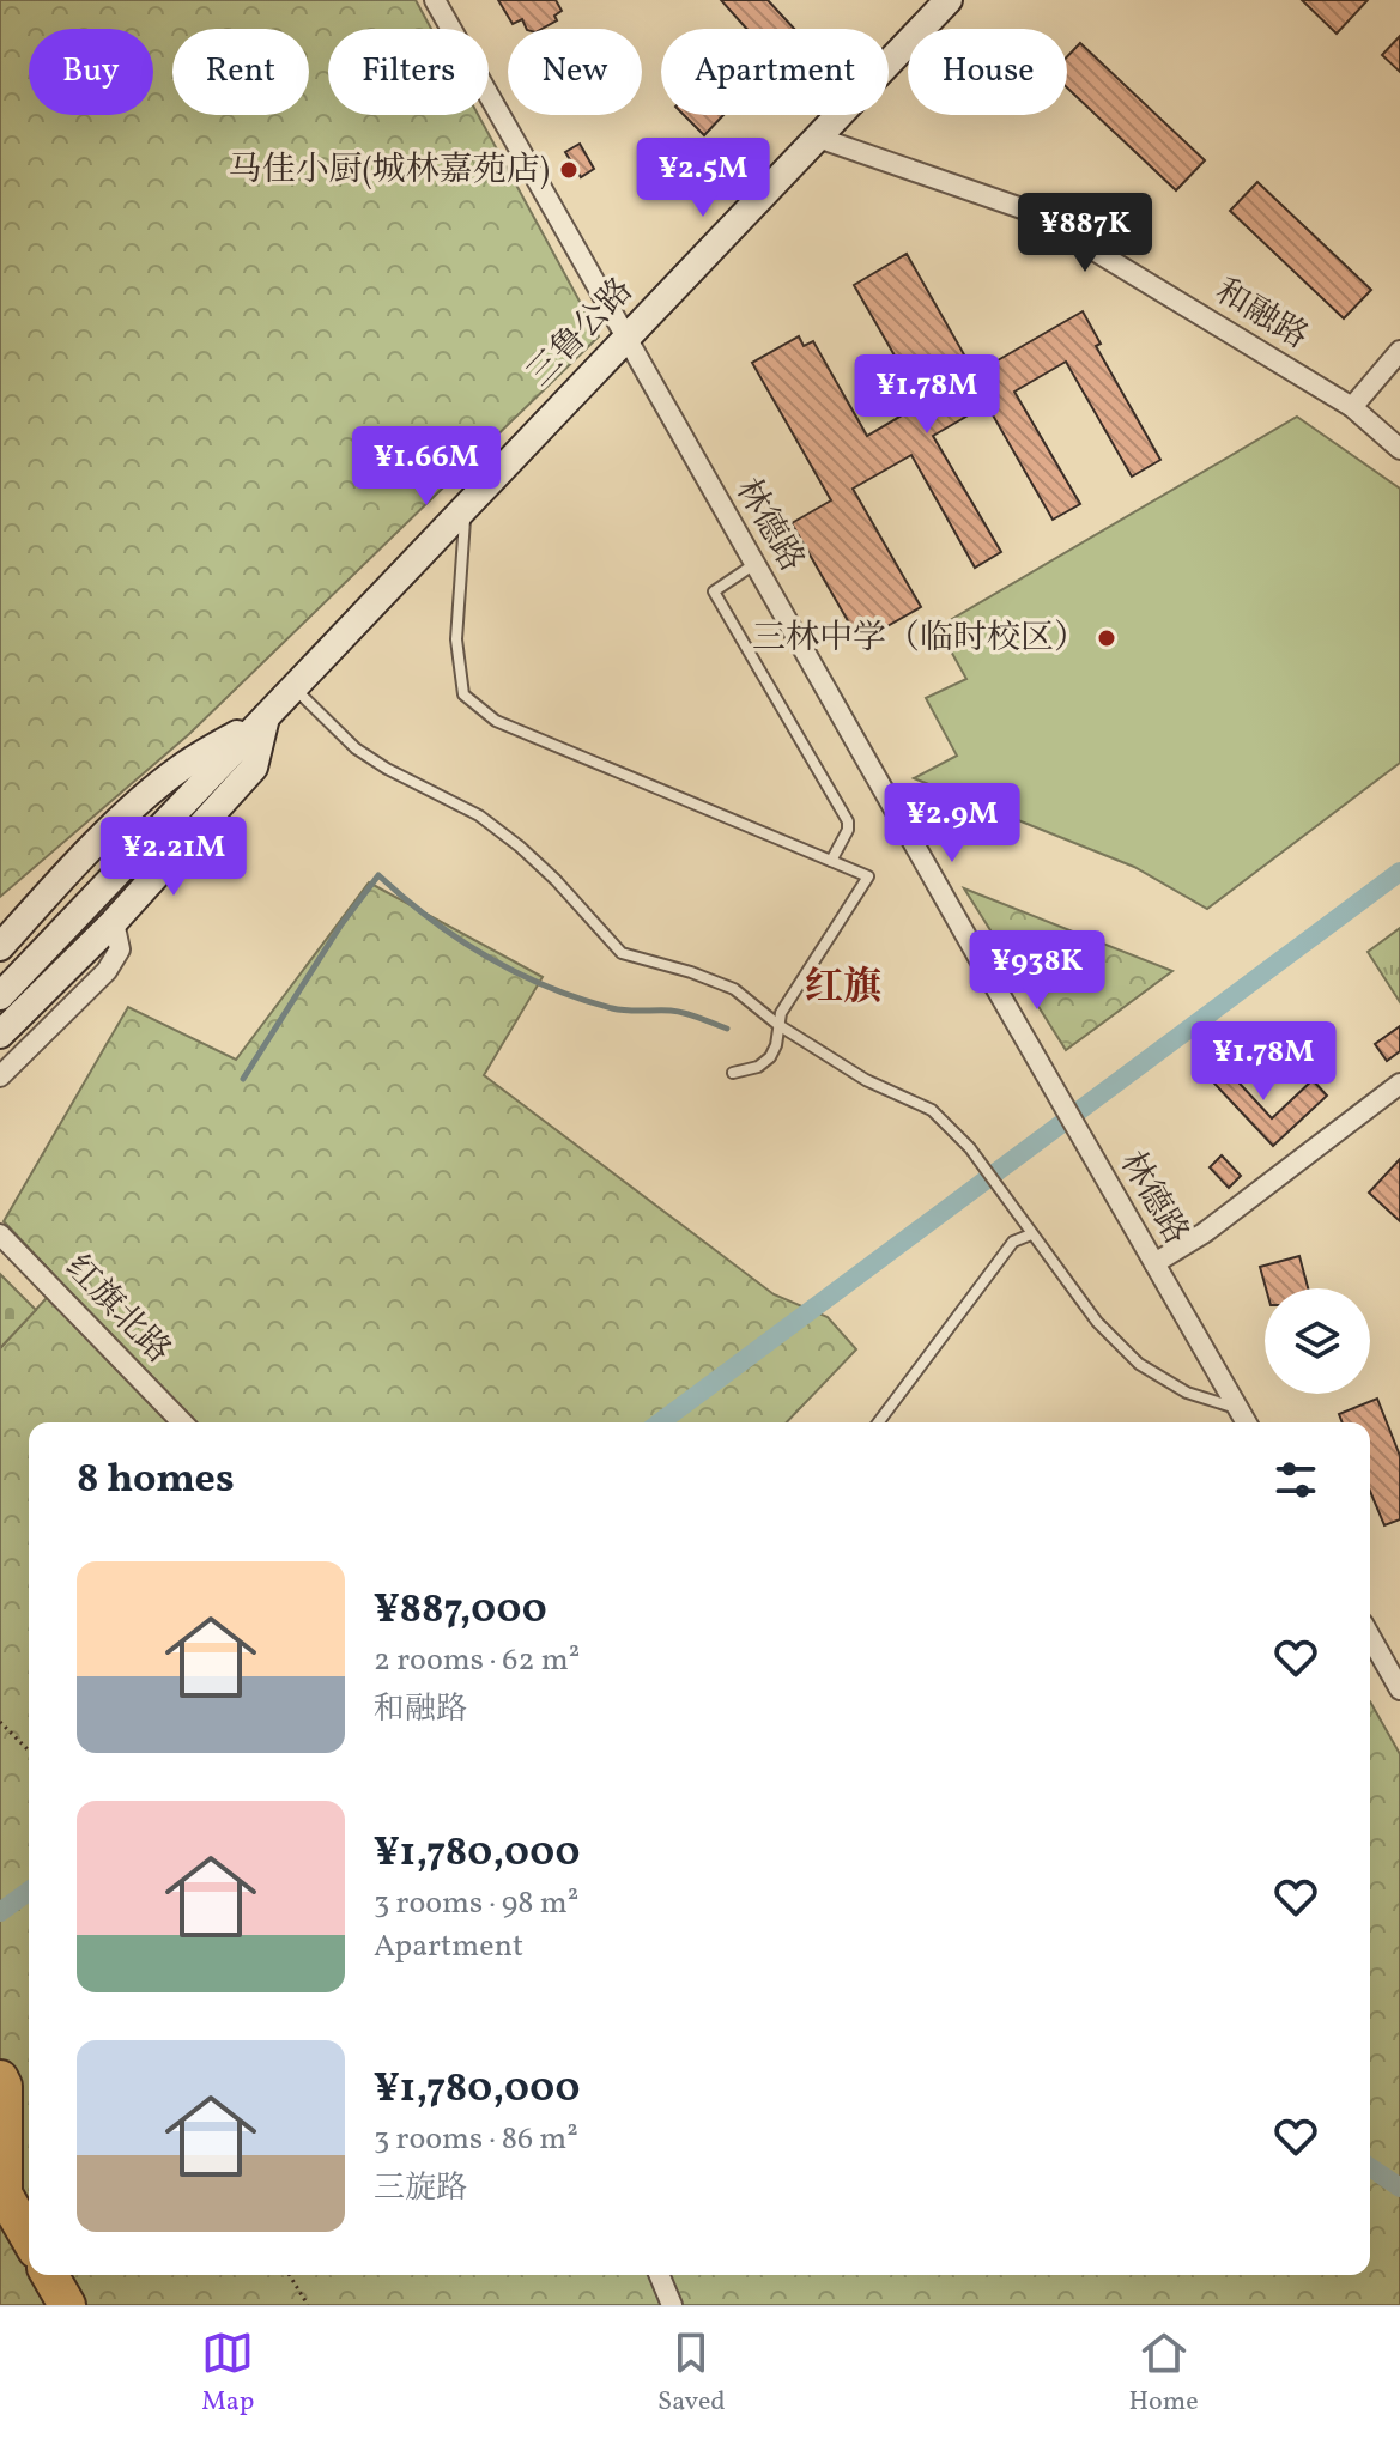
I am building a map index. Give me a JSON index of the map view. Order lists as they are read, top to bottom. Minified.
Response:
{"streets":{"main road":["三鲁公路"],"street":["和融路","林德路","红旗北路"]},"crossings":[["和融路","三鲁公路"],["三鲁公路","林德路"]],"districts":["红旗"],"places":["马佳小厨(城林嘉苑店)","三林中学（临时校区）"],"page":{"chip":["Buy","Rent","Filters","New","Apartment","House"],"price":["¥2.5M","¥887K","¥1.78M","¥1.66M","¥2.9M","¥2.21M","¥938K","¥1.78M"],"heading":"8 homes","list":[{"name":"¥887,000","note":"2 rooms · 62 m² · 和融路"},{"name":"¥1,780,000","note":"3 rooms · 98 m² · Apartment"},{"name":"¥1,780,000","note":"3 rooms · 86 m² · 三旋路"}],"tabs":["Map","Saved","Home"]}}
